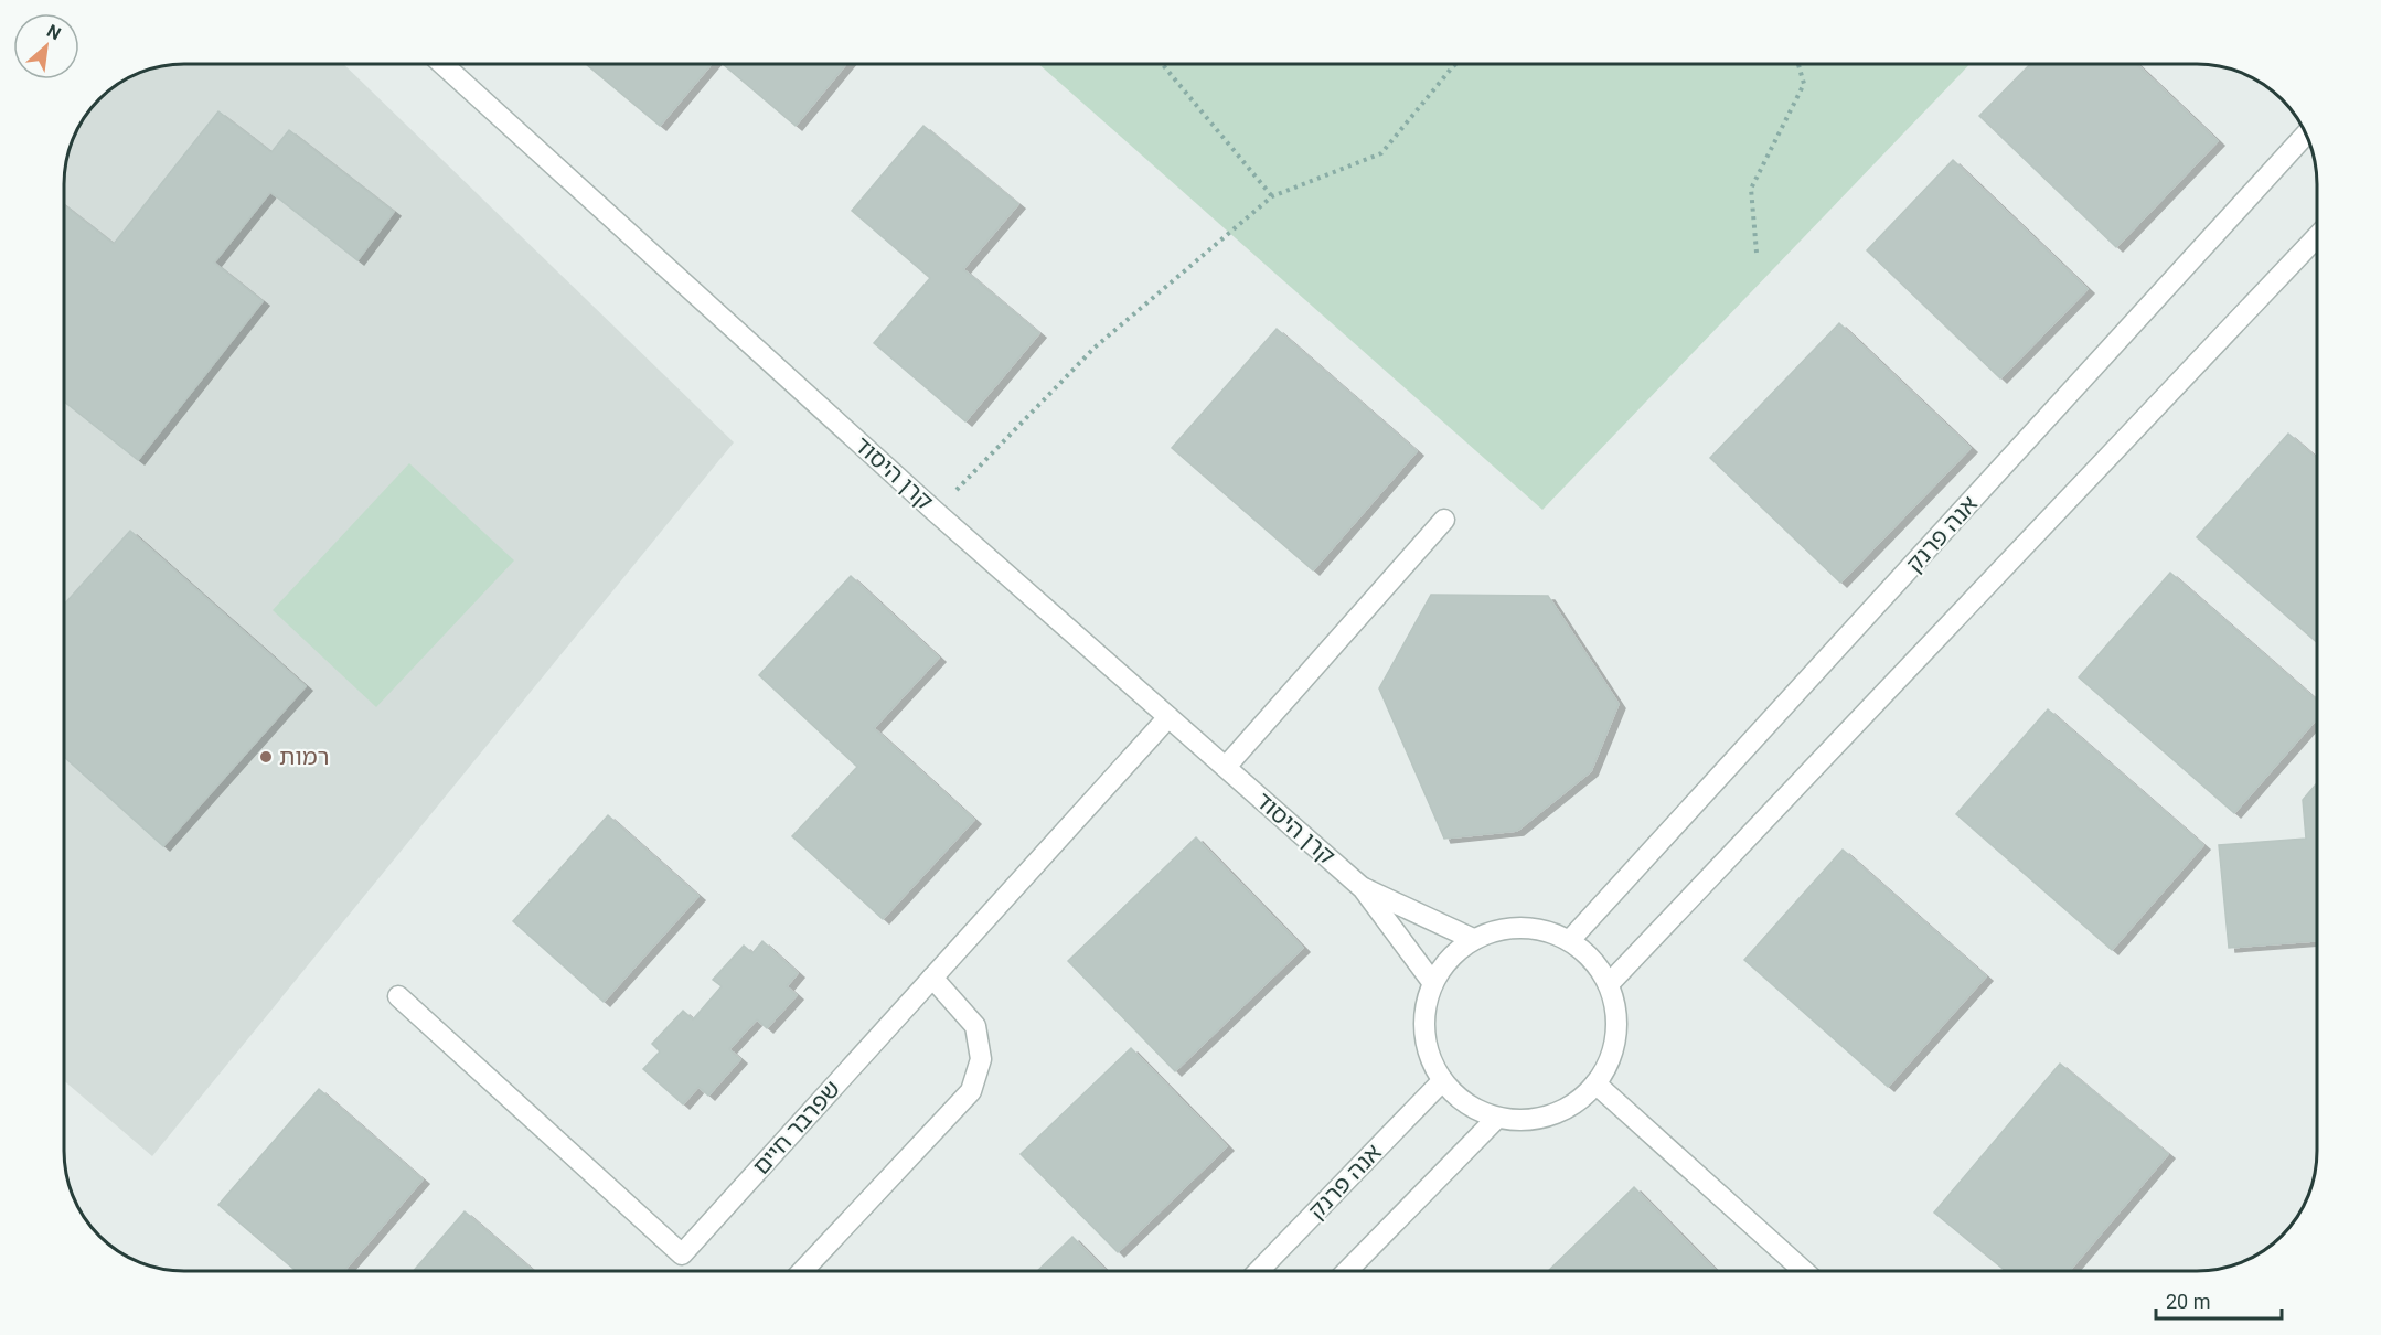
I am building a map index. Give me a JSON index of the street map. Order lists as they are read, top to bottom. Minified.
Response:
{"streets":{"street":["קרן היסוד","אנה פרנק","שפרבר חיים"]},"crossings":[["קרן היסוד","אנה פרנק"],["קרן היסוד","שפרבר חיים"]],"places":["רמות"],"scale_bar":"20 m","north":"top right"}
